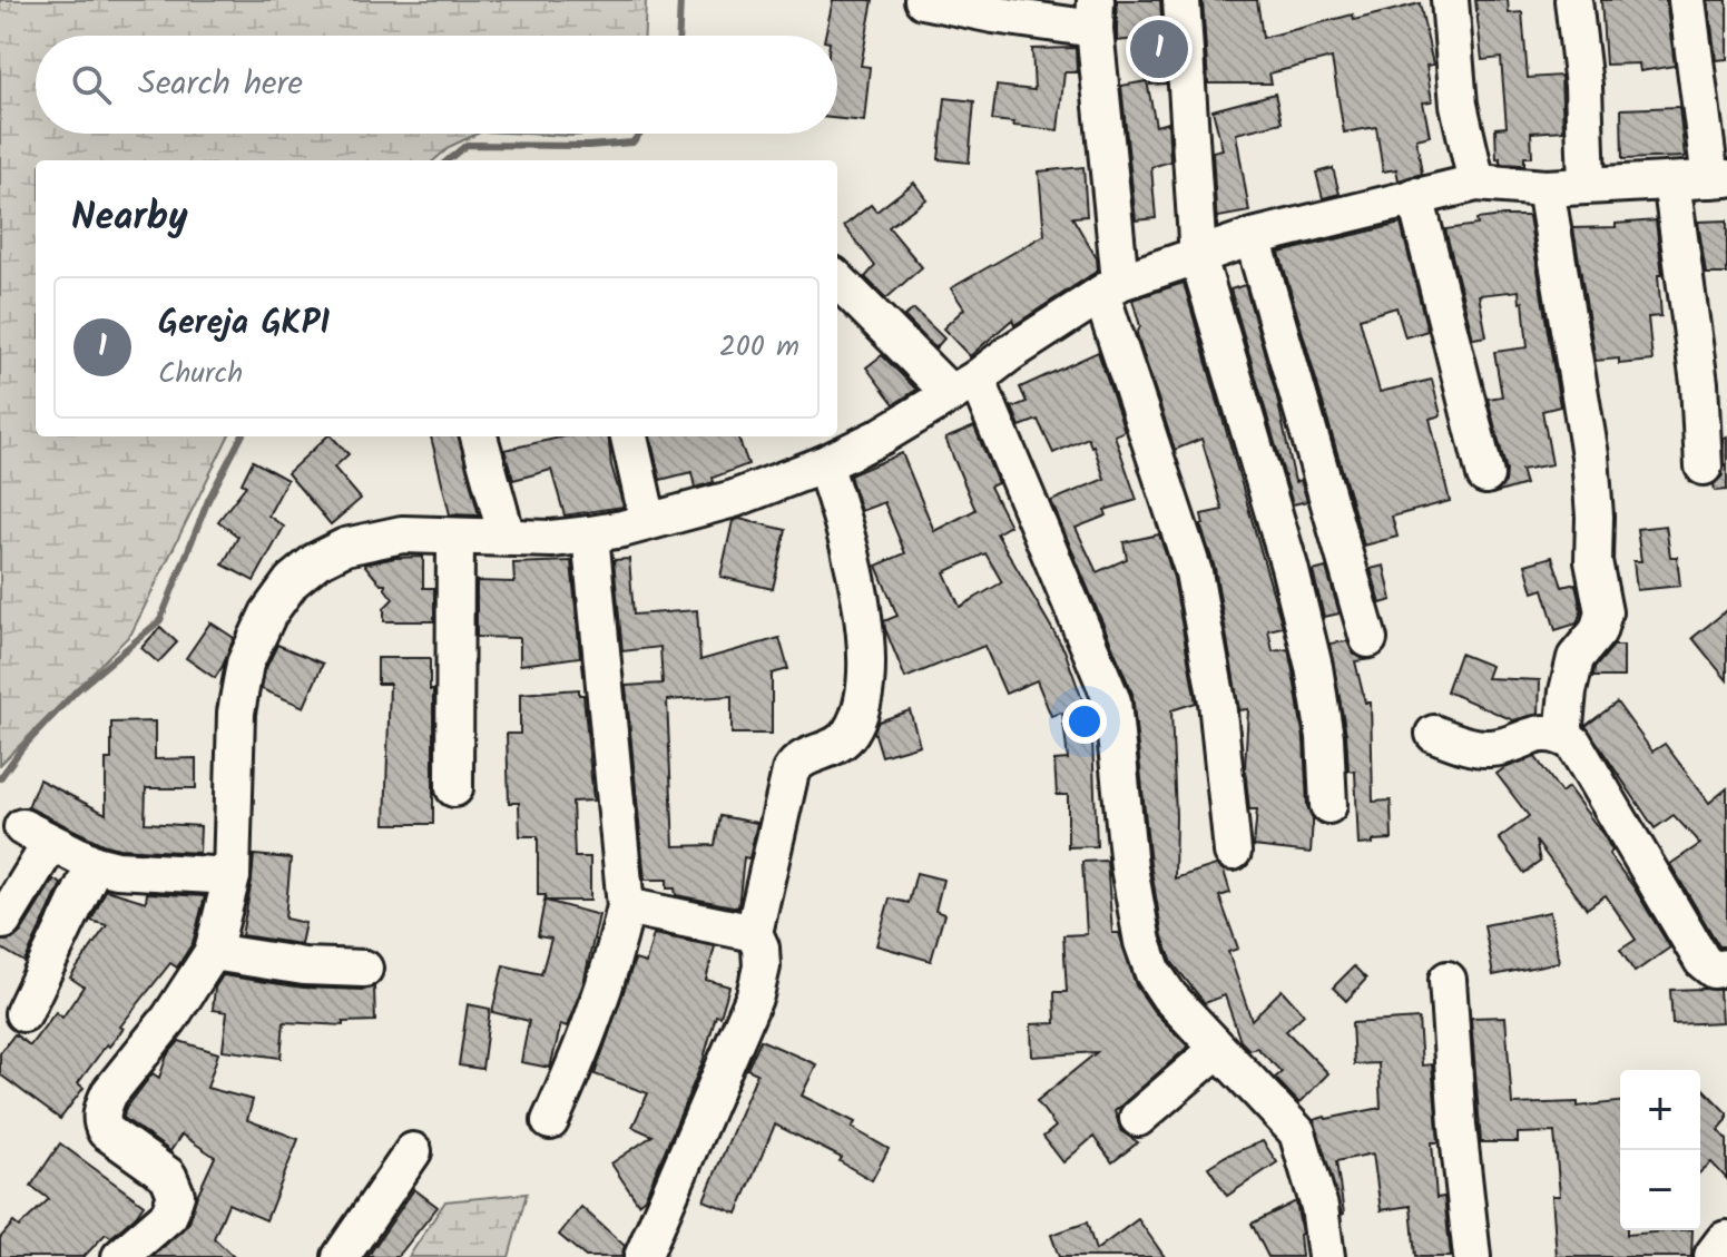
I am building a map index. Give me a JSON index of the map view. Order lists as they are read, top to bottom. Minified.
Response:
{"page":{"pins":"1","search":"Search here","heading":"Nearby","list":[{"mark":"1","name":"Gereja GKPI","note":"Church","value":"200 m"}],"map_buttons":["+","−"]}}
